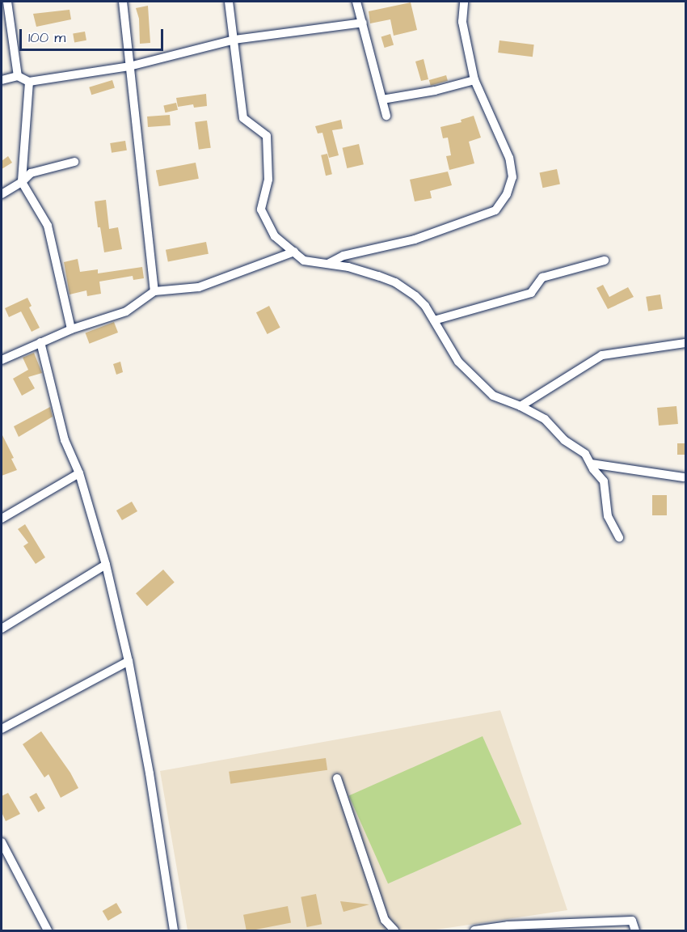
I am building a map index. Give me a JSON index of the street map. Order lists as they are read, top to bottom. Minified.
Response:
{"scale_bar":"100 m"}
